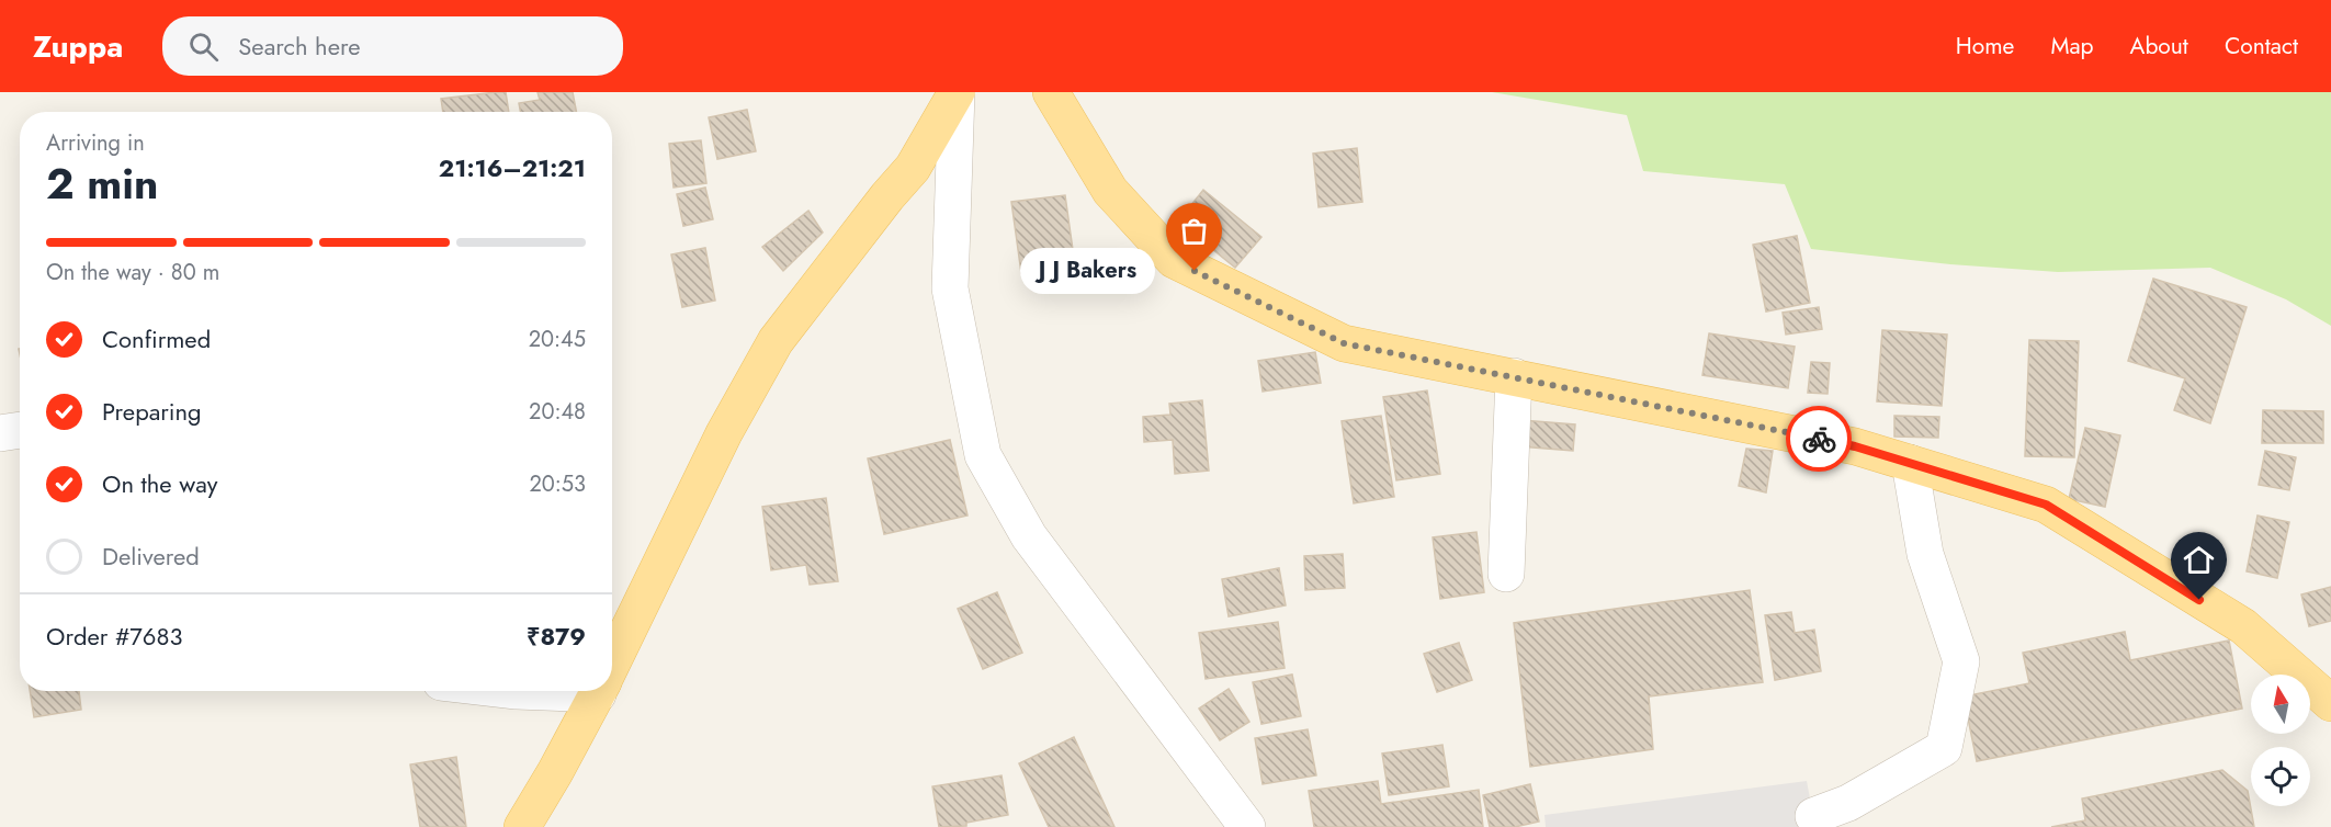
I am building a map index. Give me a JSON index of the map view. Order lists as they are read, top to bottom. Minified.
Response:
{"places":["J J Bakers"],"north":"top","page":{"header":"Zuppa","search":"Search here","nav":["Home","Map","About","Contact"],"heading":["2 min","Arriving in","21:16–21:21"],"panel":["Order #7683","₹879"],"bar":"On the way · 80 m","bubble":"J J Bakers","list":[["Confirmed","20:45"],["Preparing","20:48"],["On the way","20:53"],"Delivered"]}}
